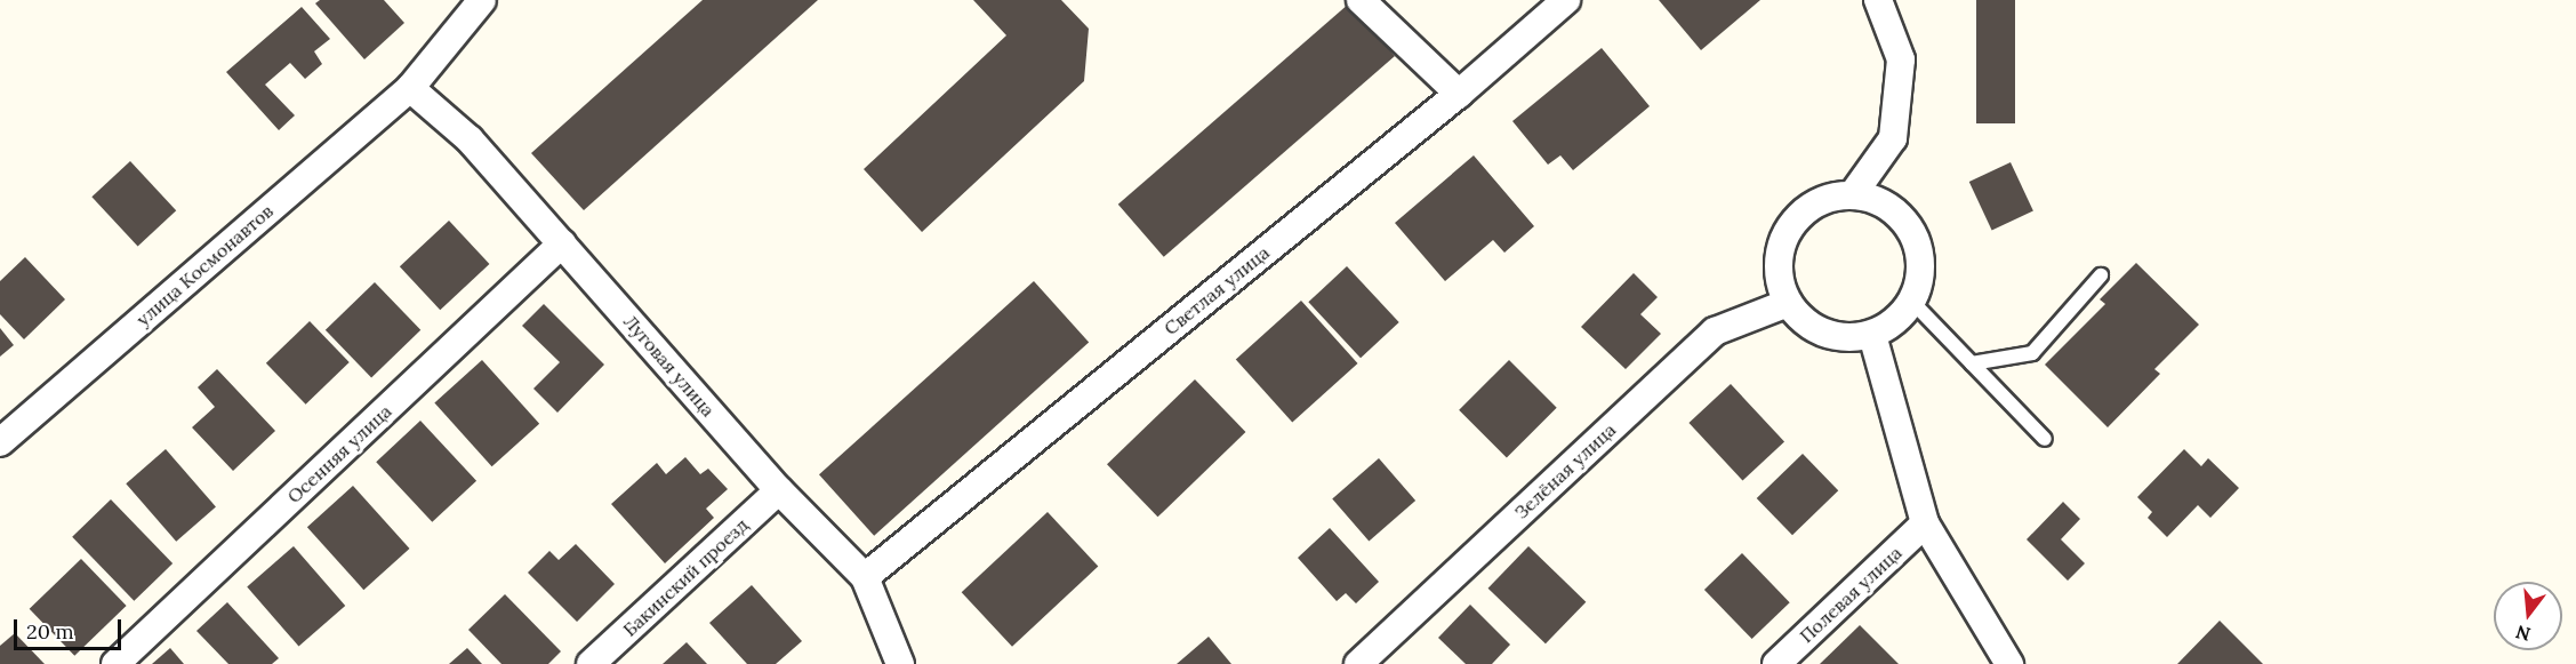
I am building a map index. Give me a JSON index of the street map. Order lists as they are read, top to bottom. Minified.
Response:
{"streets":{"street":["улица Космонавтов","Светлая улица","Луговая улица","Осенняя улица","Зелёная улица","Бакинский проезд","Полевая улица"]},"crossings":[["улица Космонавтов","Луговая улица"],["Светлая улица","Луговая улица"],["Луговая улица","Осенняя улица"],["Луговая улица","Бакинский проезд"]],"scale_bar":"20 m","north":"bottom"}
